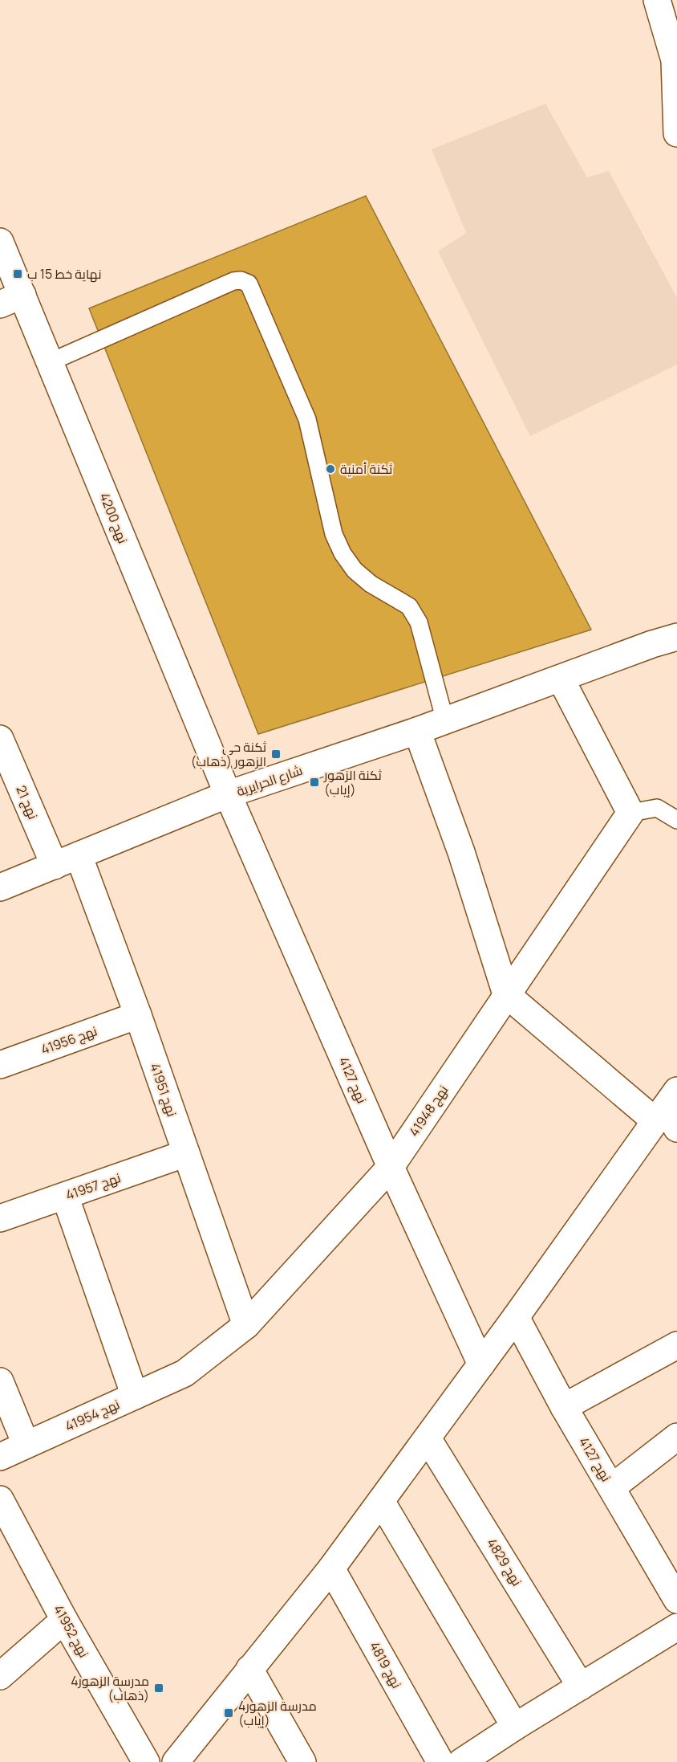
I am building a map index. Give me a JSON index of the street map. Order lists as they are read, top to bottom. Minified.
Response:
{"streets":{"street":["نهج 4200","شارع الحرايرية","نهج 21","نهج 41956","نهج 4127","نهج 41951","نهج 41948","نهج 41957","نهج 41954","نهج 4829","نهج 41952","نهج 4819"]},"crossings":[["نهج 4200","شارع الحرايرية"],["نهج 4200","نهج 4127"],["شارع الحرايرية","نهج 21"],["شارع الحرايرية","نهج 4127"],["شارع الحرايرية","نهج 41951"],["نهج 41956","نهج 41951"],["نهج 4127","نهج 41948"],["نهج 41951","نهج 41948"],["نهج 41951","نهج 41957"],["نهج 41948","نهج 41954"]],"places":{"transit":["نهاية خط 15 ب","ثكنة حي الزهور (ذهاب)","ثكنة الزهور (إياب)","مدرسة الزهور4 (ذهاب)","مدرسة الزهور4 (إياب)"],"other":["ثكنة أمنية"]}}
